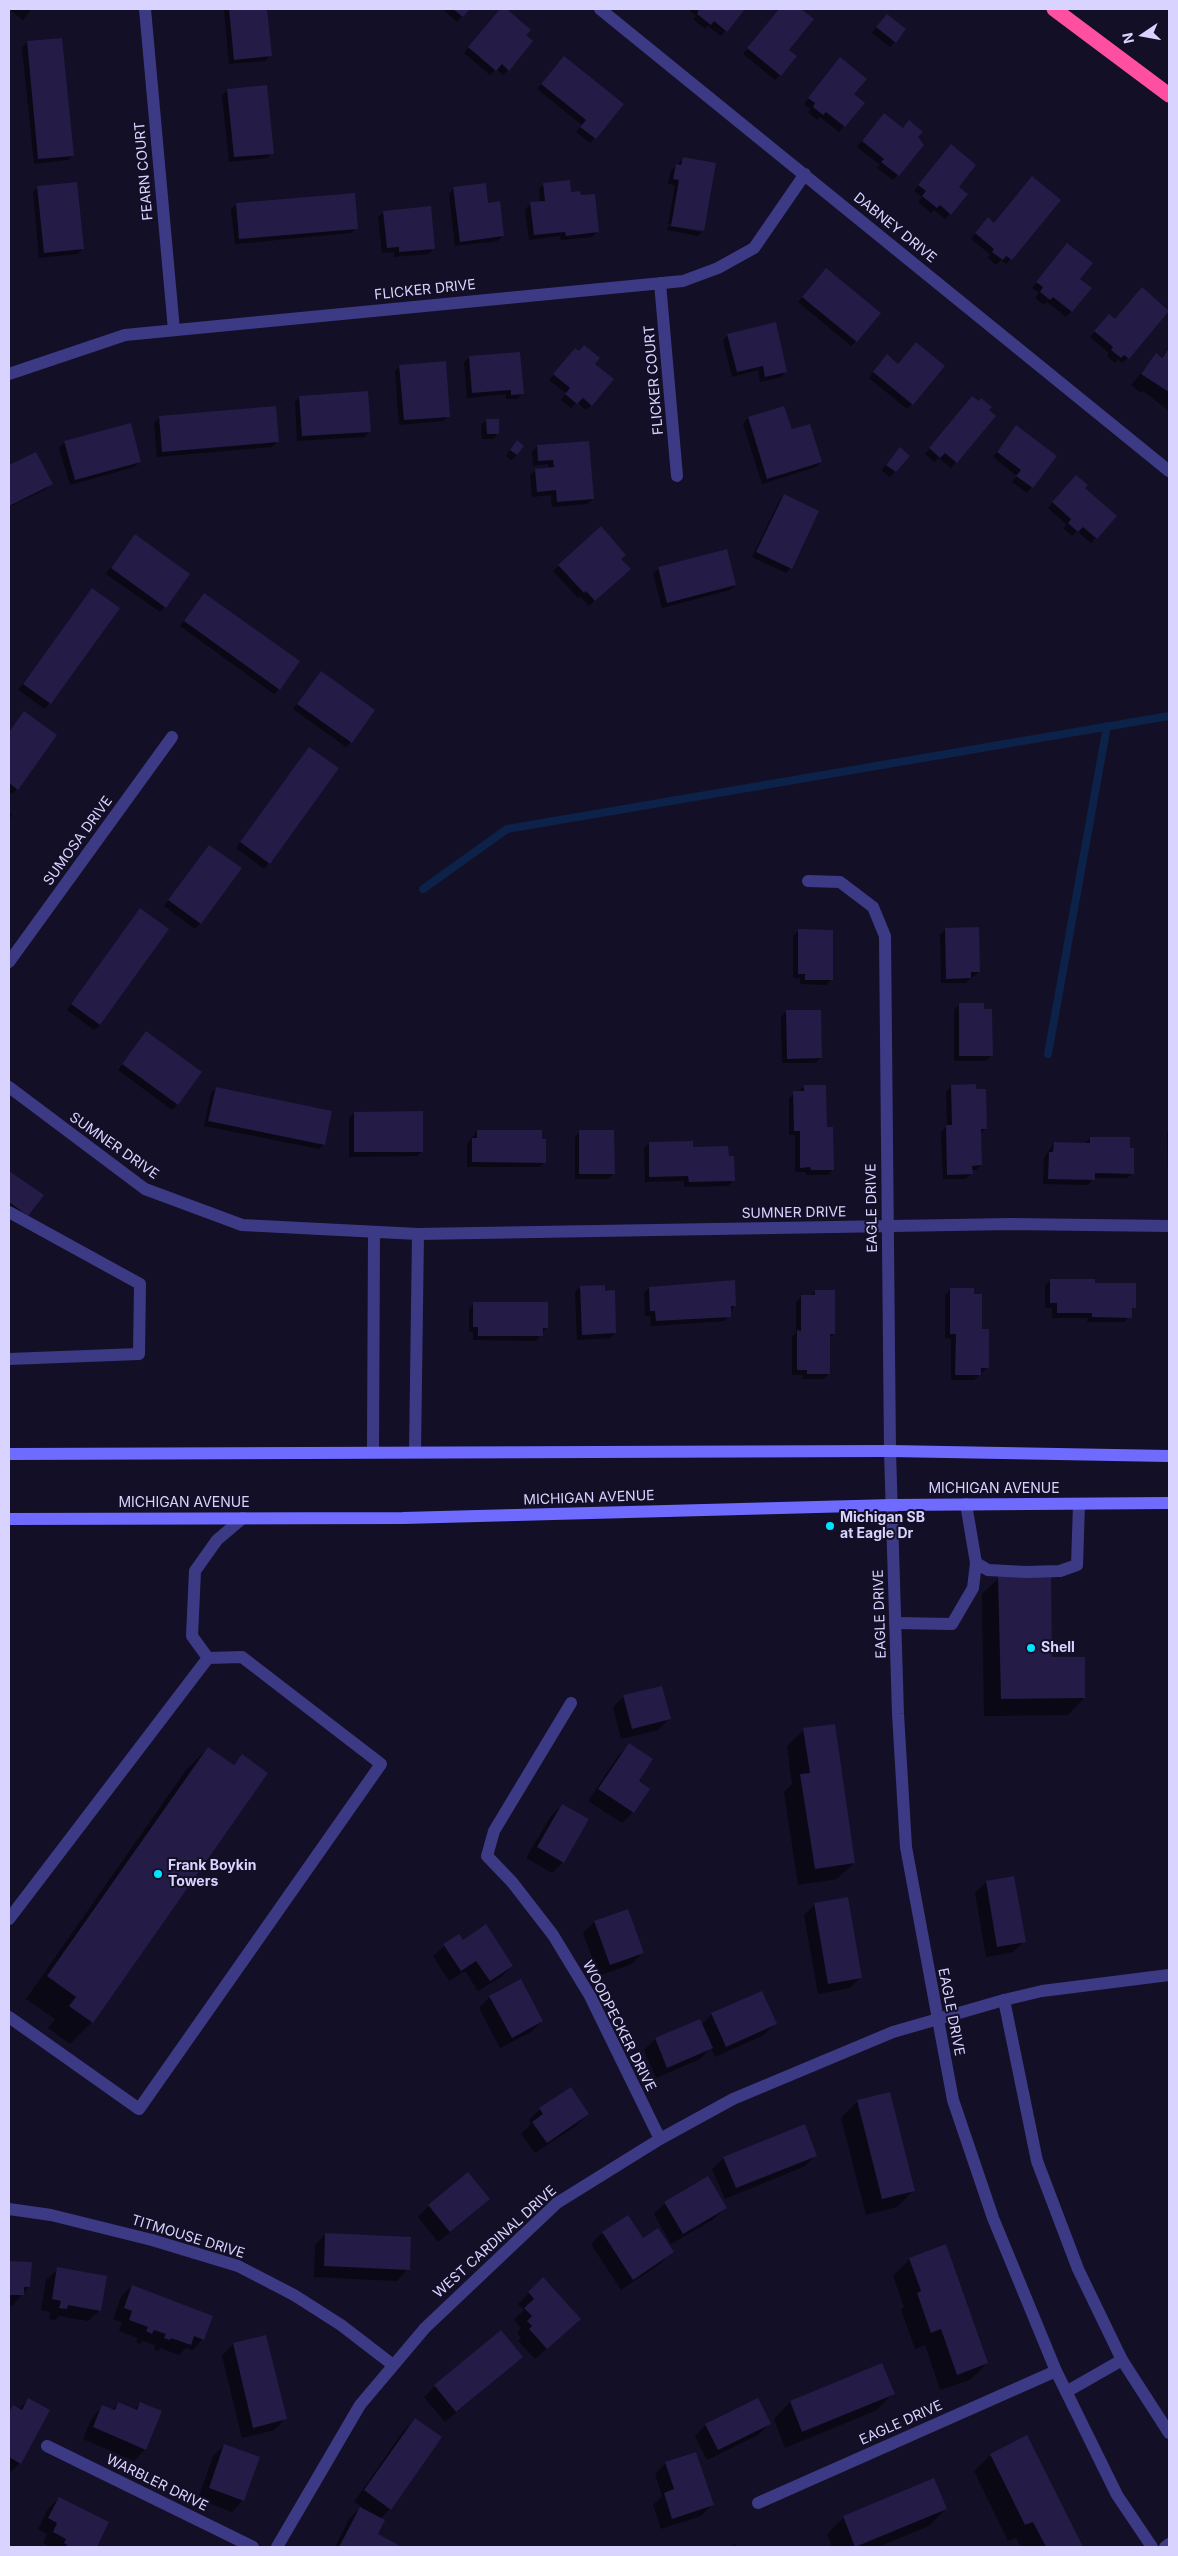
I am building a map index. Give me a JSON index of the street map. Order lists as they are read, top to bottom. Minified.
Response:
{"streets":{"main road":["MICHIGAN AVENUE"],"street":["FEARN COURT","DABNEY DRIVE","FLICKER DRIVE","FLICKER COURT","SUMOSA DRIVE","SUMNER DRIVE","EAGLE DRIVE","WOODPECKER DRIVE","TITMOUSE DRIVE","WEST CARDINAL DRIVE","WARBLER DRIVE"]},"crossings":[["FEARN COURT","FLICKER DRIVE"],["DABNEY DRIVE","FLICKER DRIVE"],["FLICKER DRIVE","FLICKER COURT"],["SUMNER DRIVE","EAGLE DRIVE"],["EAGLE DRIVE","MICHIGAN AVENUE"],["EAGLE DRIVE","WEST CARDINAL DRIVE"],["WOODPECKER DRIVE","WEST CARDINAL DRIVE"],["TITMOUSE DRIVE","WEST CARDINAL DRIVE"]],"places":["Michigan SB at Eagle Dr","Shell","Frank Boykin Towers"],"north":"left"}
